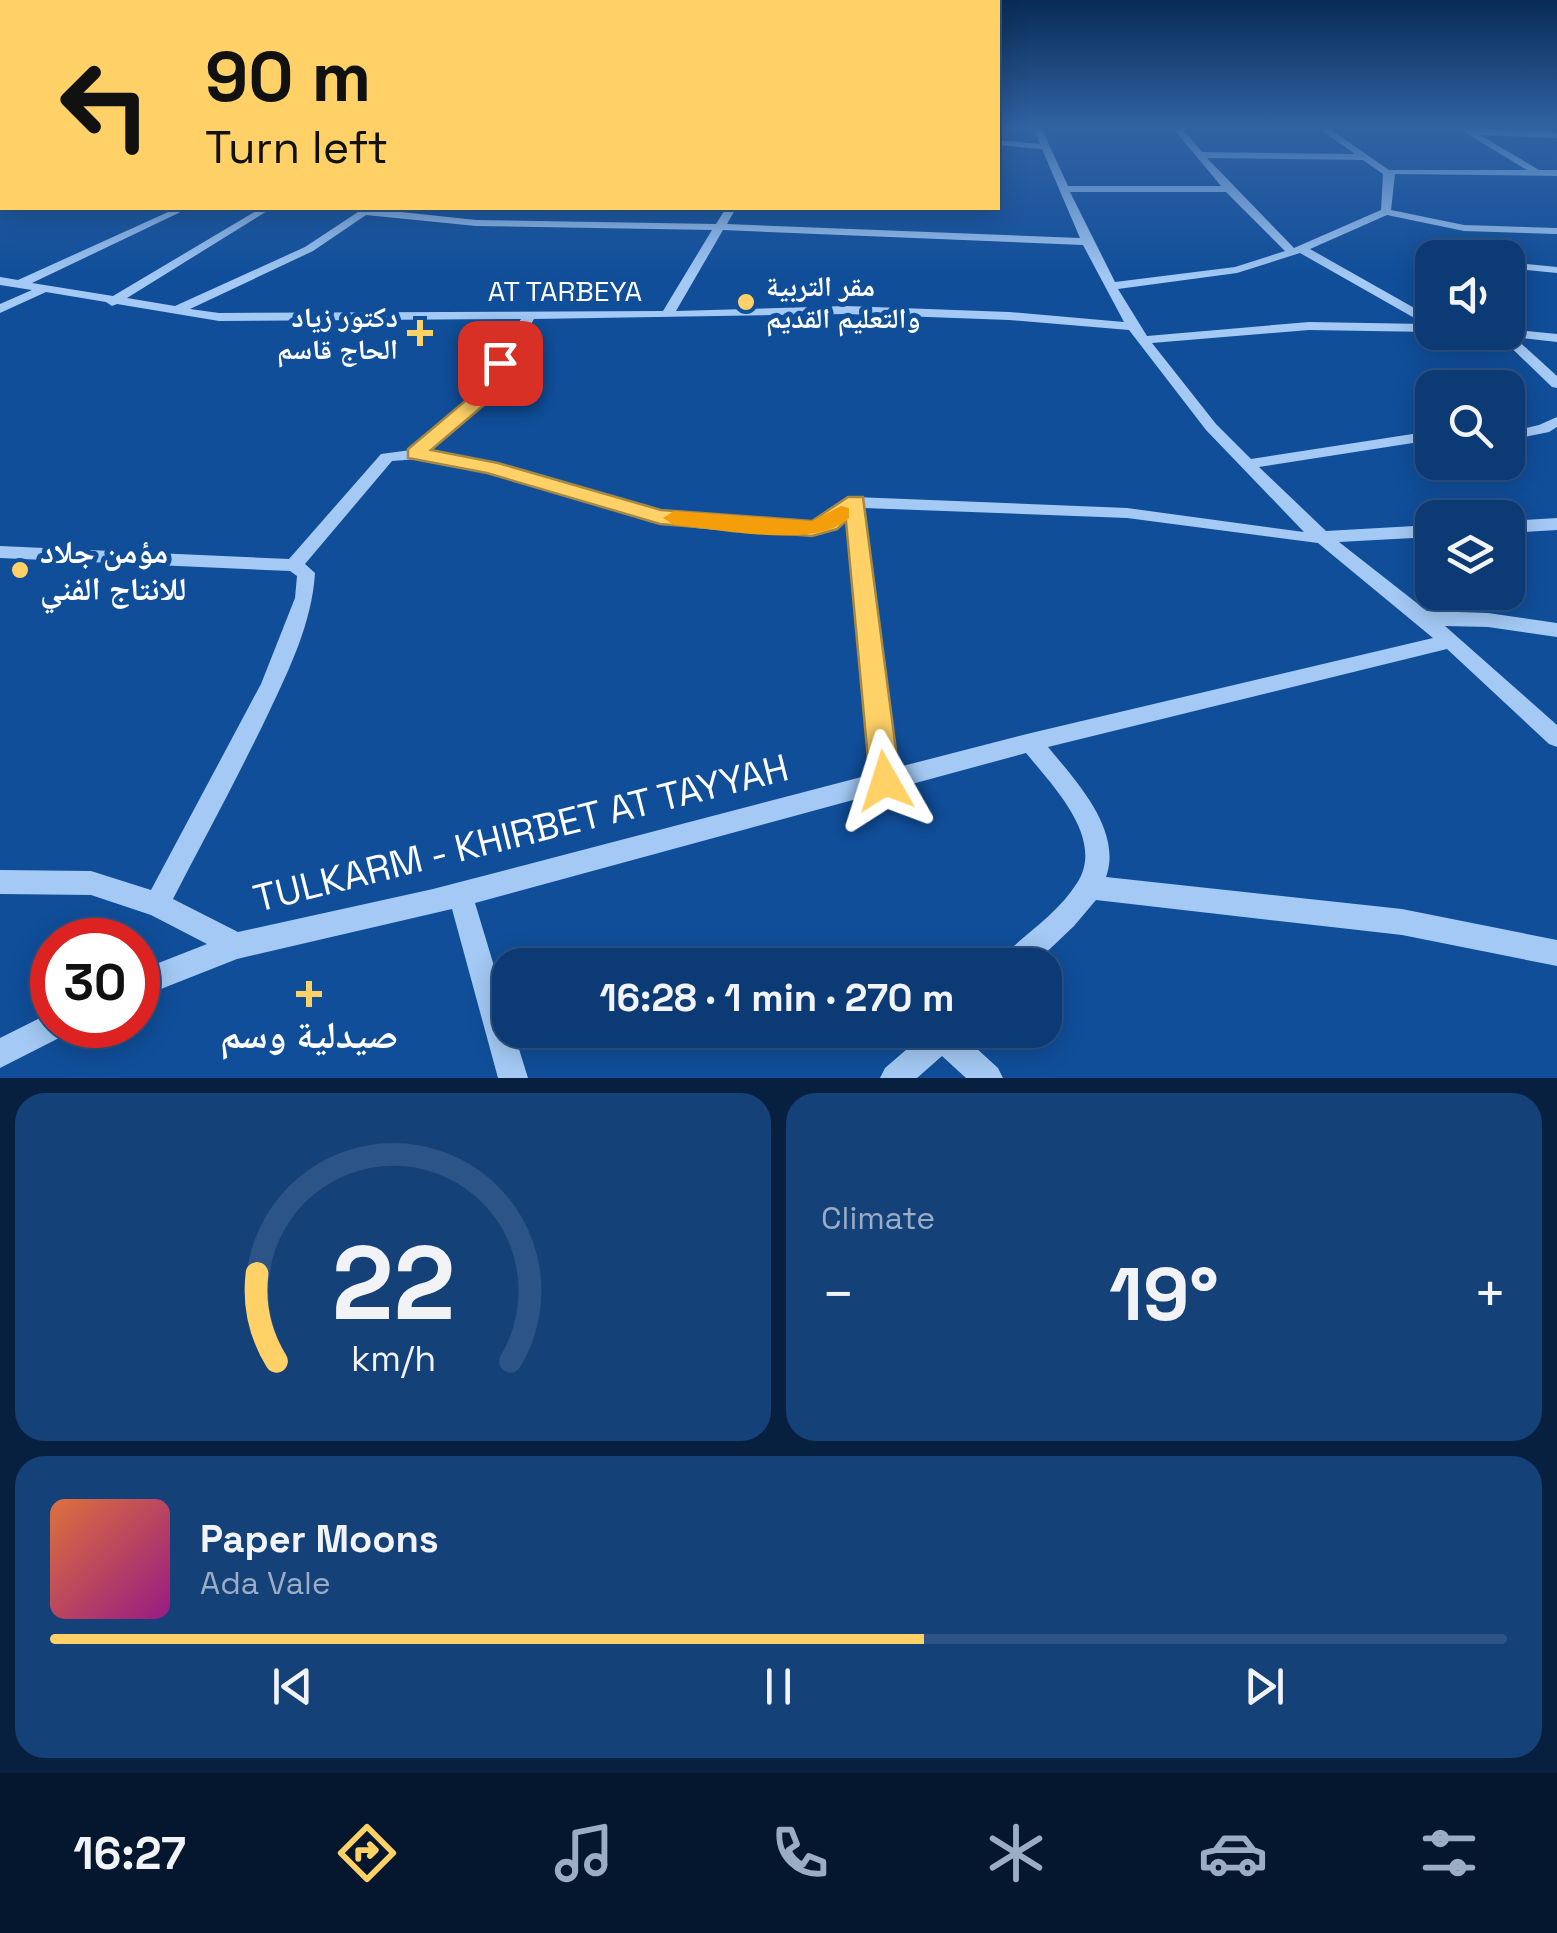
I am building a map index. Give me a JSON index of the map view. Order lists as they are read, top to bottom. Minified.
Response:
{"streets":{"street":["AT TARBEYA","TULKARM - KHIRBET AT TAYYAH"]},"places":{"other":["مقر التربية والتعليم القديم","مؤمن جلاد للانتاج الفني"],"health":["دكتور زياد الحاج قاسم","صيدلية وسم"]},"page":{"turn":["90 m","Turn left"],"limit":"30","trip":"16:28 · 1 min · 270 m","tile":"Climate","heat":["−","19°","+"],"song":["Paper Moons","Ada Vale"],"tabs":"16:27","gauge":["22","km/h"]}}
